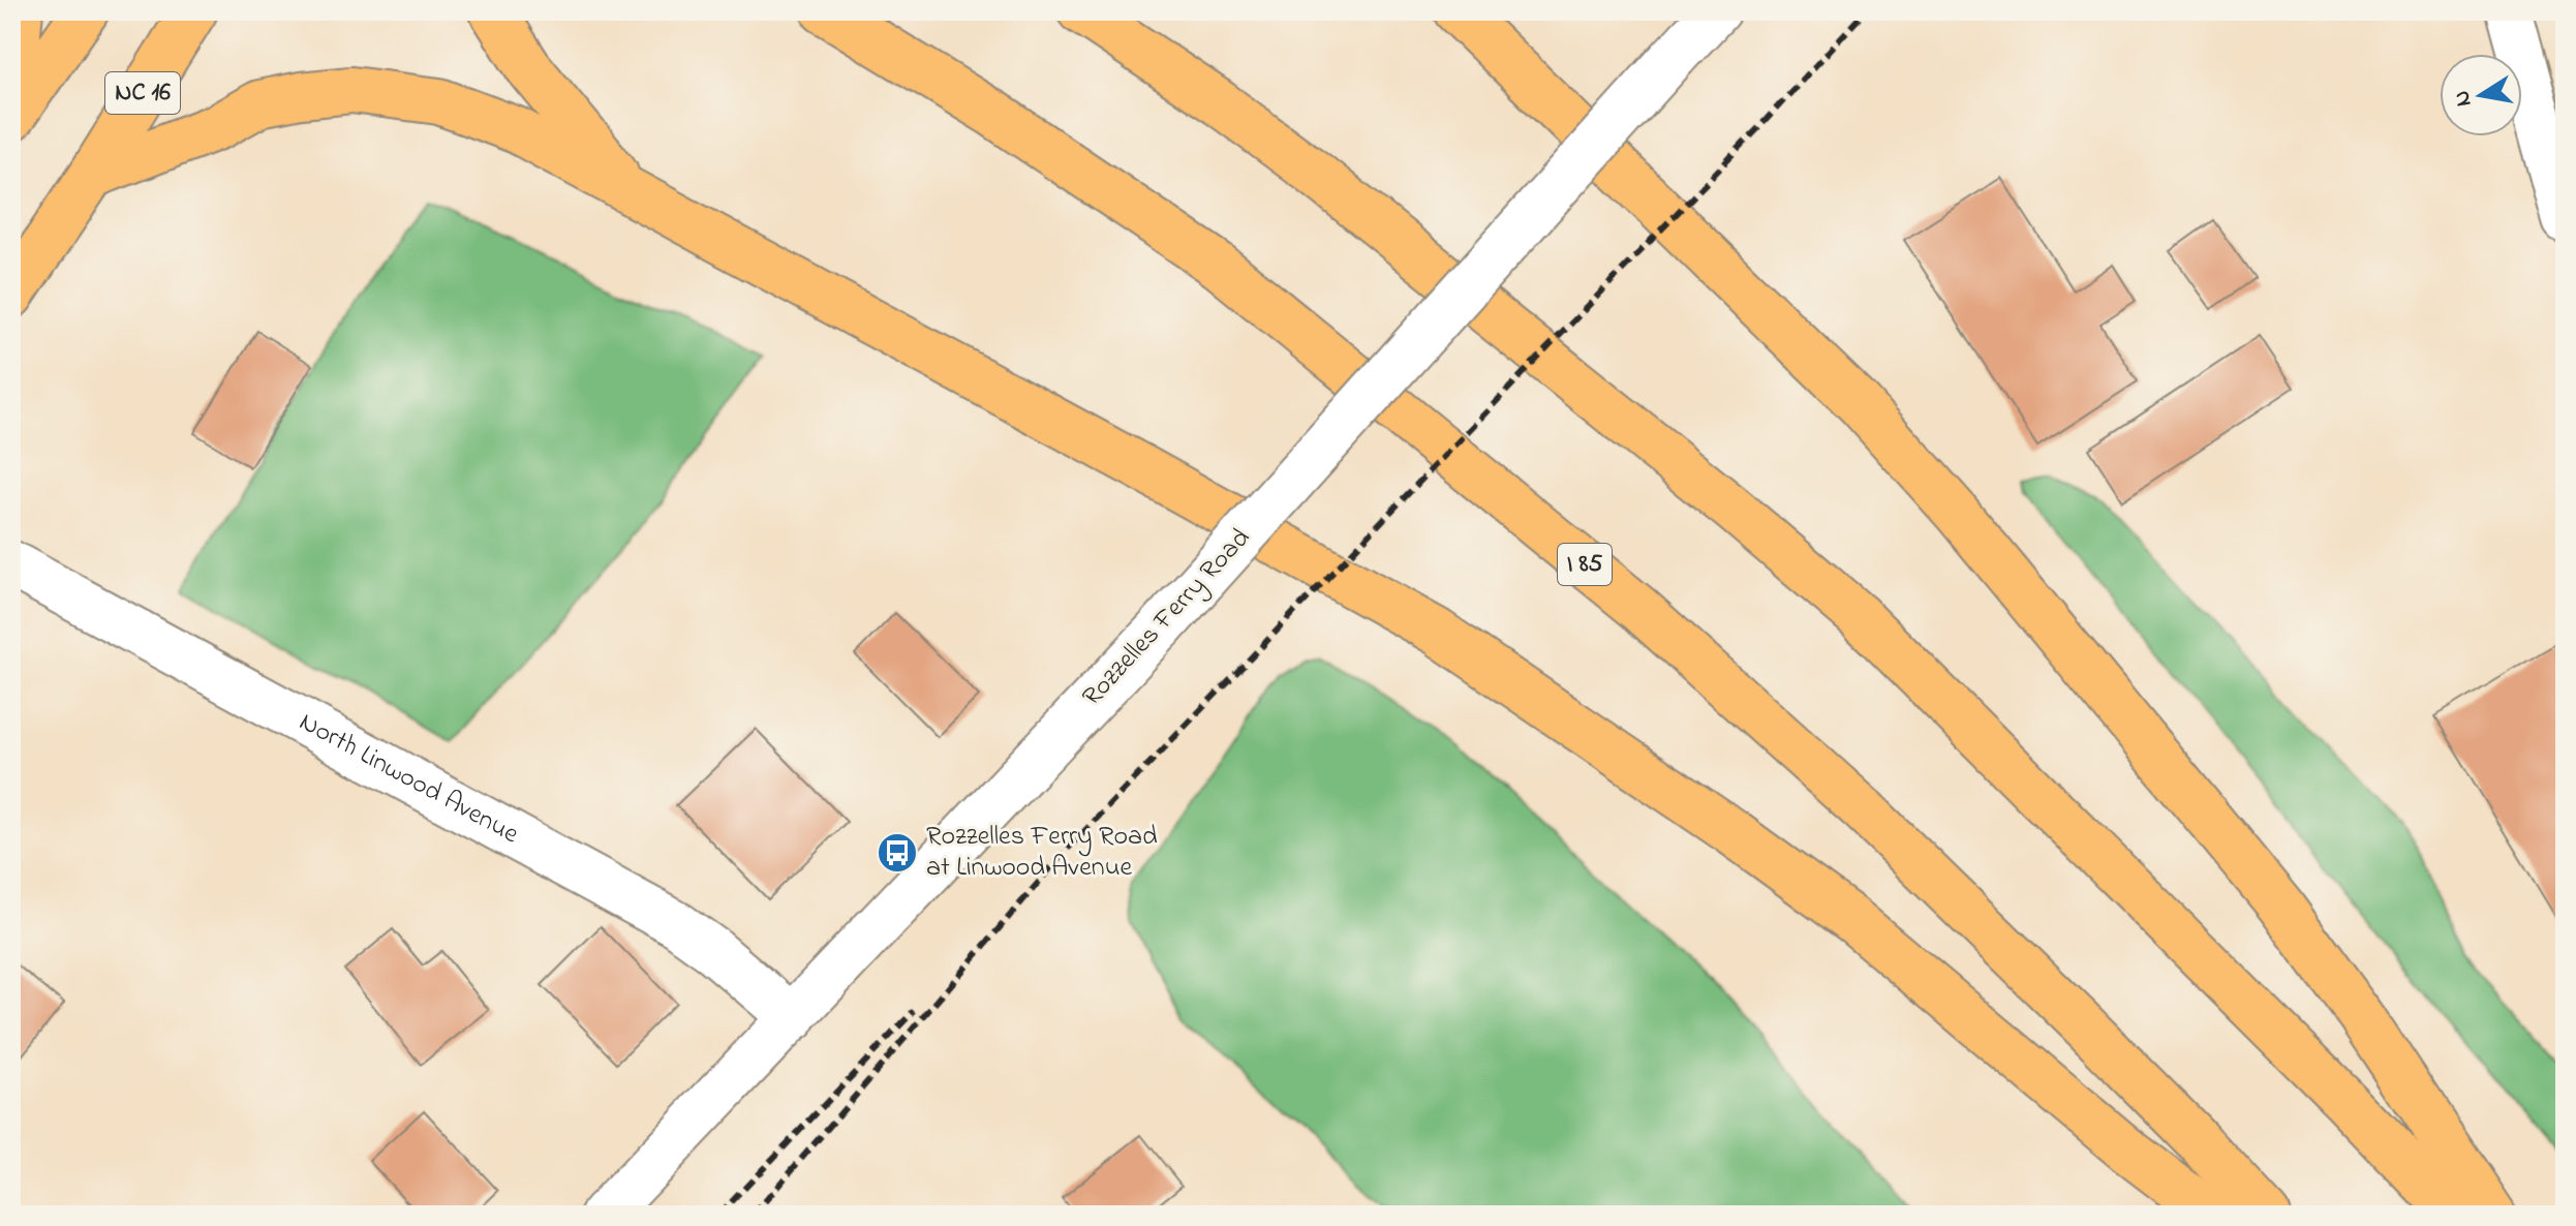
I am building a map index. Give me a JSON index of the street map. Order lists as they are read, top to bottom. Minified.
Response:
{"streets":{"highway":["NC 16","I 85"],"street":["Rozzelles Ferry Road","North Linwood Avenue"]},"crossings":[["Rozzelles Ferry Road","North Linwood Avenue"]],"places":{"bus stop":["Rozzelles Ferry Road at Linwood Avenue"]},"north":"left"}
